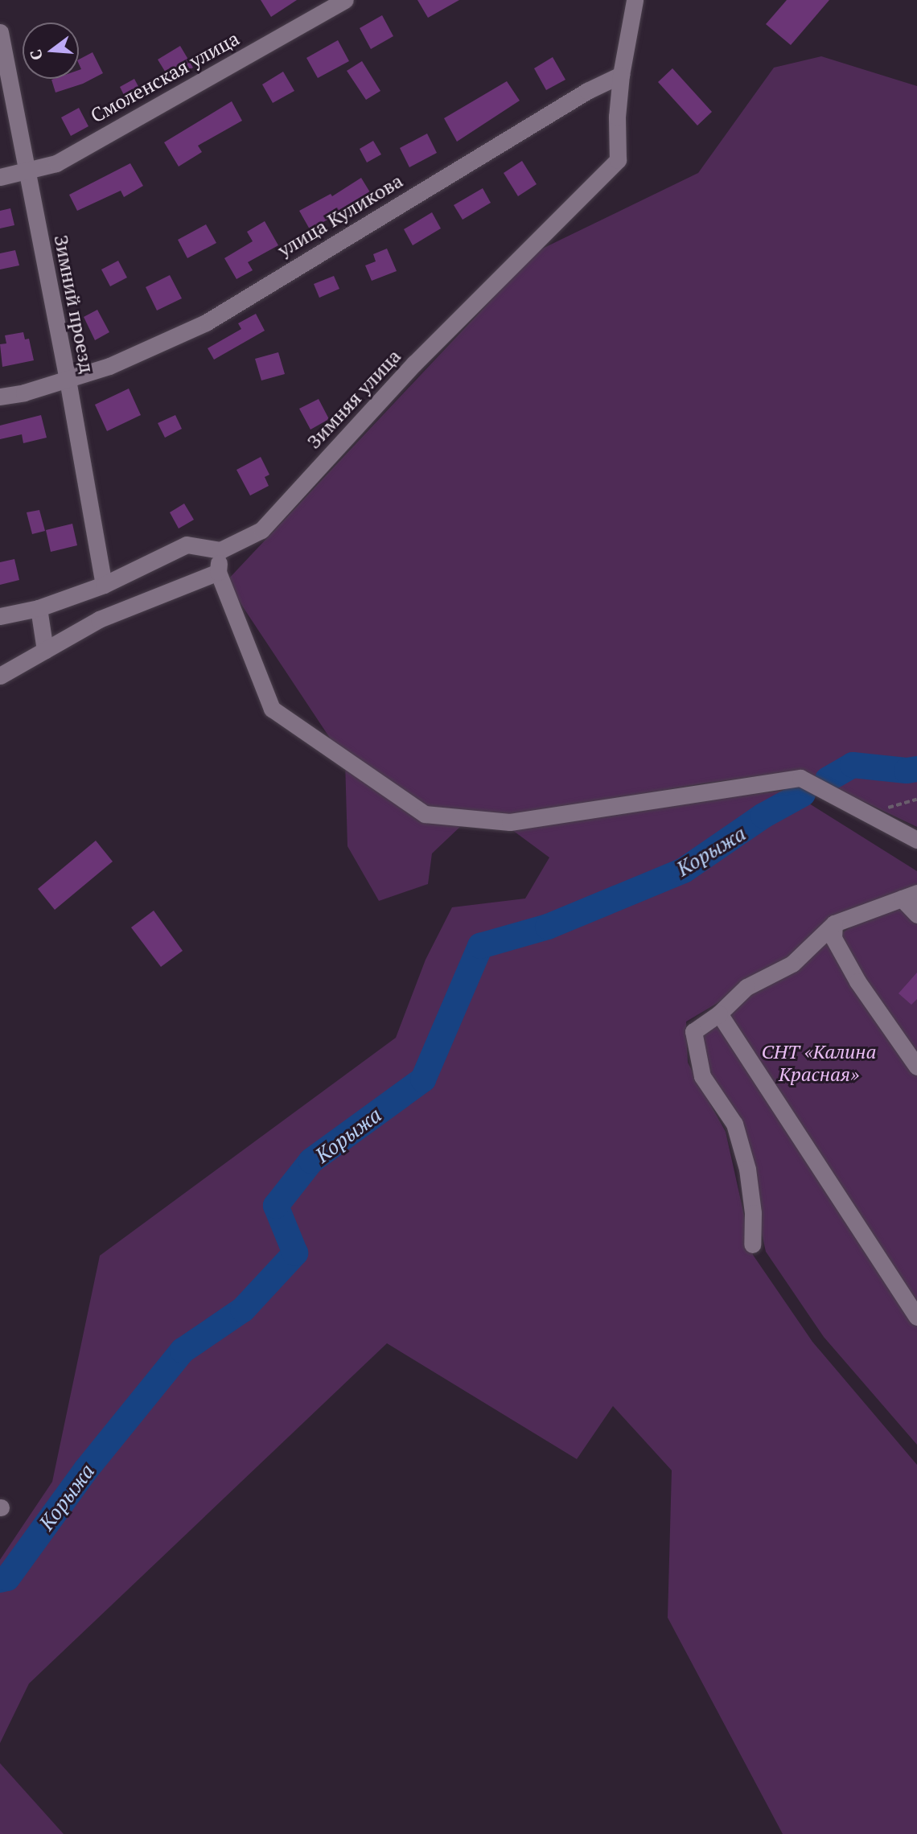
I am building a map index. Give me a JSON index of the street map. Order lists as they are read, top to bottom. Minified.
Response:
{"streets":{"street":["Смоленская улица","улица Куликова","Зимний проезд","Зимняя улица"]},"crossings":[["Смоленская улица","Зимний проезд"],["улица Куликова","Зимний проезд"],["улица Куликова","Зимняя улица"]],"water":["Корыжа"],"parks":["СНТ «Калина Красная»"],"north":"left"}
